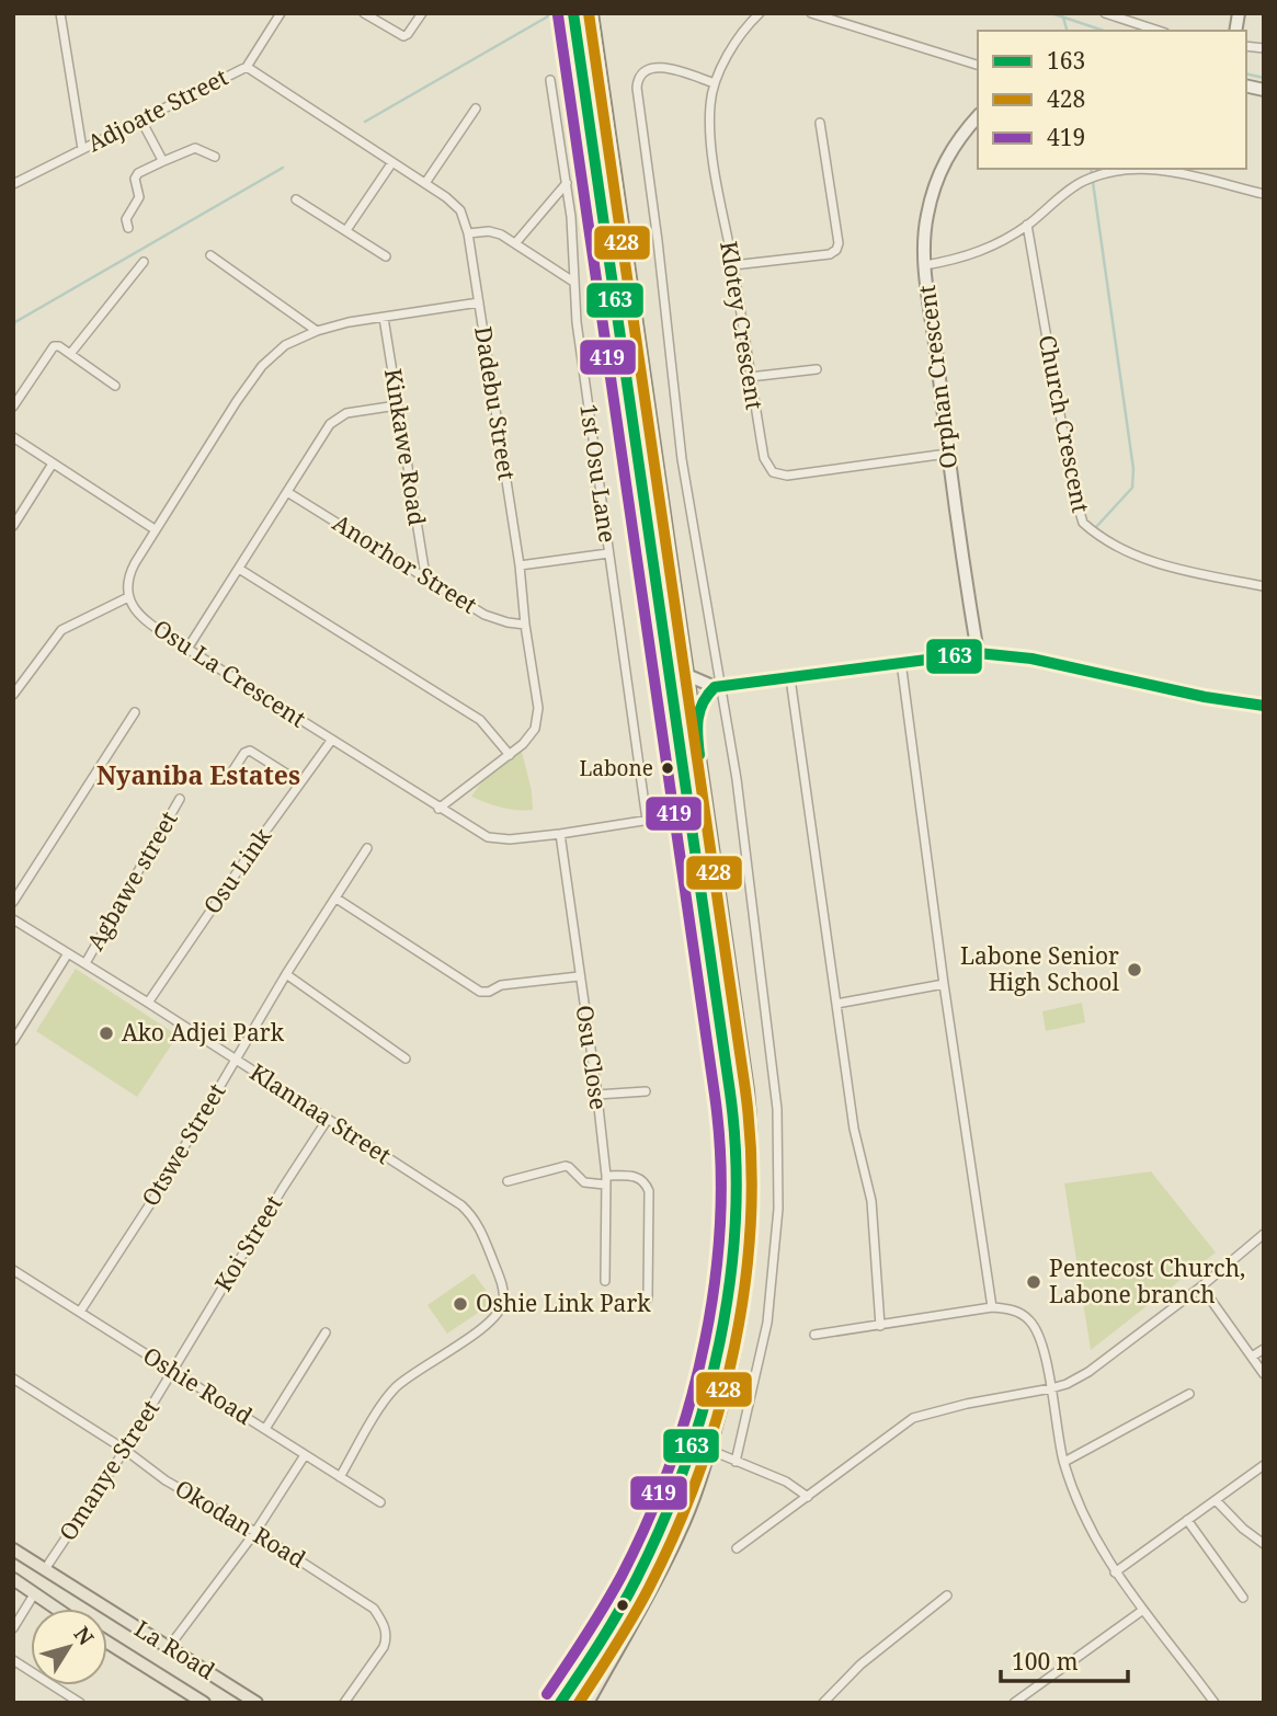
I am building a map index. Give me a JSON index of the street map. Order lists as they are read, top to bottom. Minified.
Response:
{"streets":{"main road":["La Road"],"street":["Adjoate Street","Klotey Crescent","Orphan Crescent","Dadebu Street","Church Crescent","Kinkawe Road","1st Osu Lane","Anorhor Street","Osu La Crescent","Osu Link","Agbawe street","Osu Close","Klannaa Street","Otswe Street","Koi Street","Oshie Road","Omanye Street","Okodan Road"]},"crossings":[["Adjoate Street","Dadebu Street"],["Klotey Crescent","Orphan Crescent"],["Dadebu Street","Anorhor Street"],["Dadebu Street","Osu La Crescent"],["Kinkawe Road","Anorhor Street"],["1st Osu Lane","Osu La Crescent"],["Osu La Crescent","Osu Link"],["Osu La Crescent","Osu Close"],["Osu Link","Klannaa Street"],["Agbawe street","Klannaa Street"],["Klannaa Street","Otswe Street"],["Klannaa Street","Koi Street"],["Klannaa Street","Oshie Road"],["Otswe Street","Oshie Road"],["Koi Street","Oshie Road"],["Koi Street","Omanye Street"],["Oshie Road","Omanye Street"],["Omanye Street","Okodan Road"],["Omanye Street","La Road"]],"districts":["Nyaniba Estates"],"places":["Labone","Labone Senior High School","Ako Adjei Park","Pentecost Church, Labone branch","Oshie Link Park"],"lines":["transit line 163","transit line 428","transit line 419"],"legend":["163","428","419"],"scale_bar":"100 m","north":"top right"}
